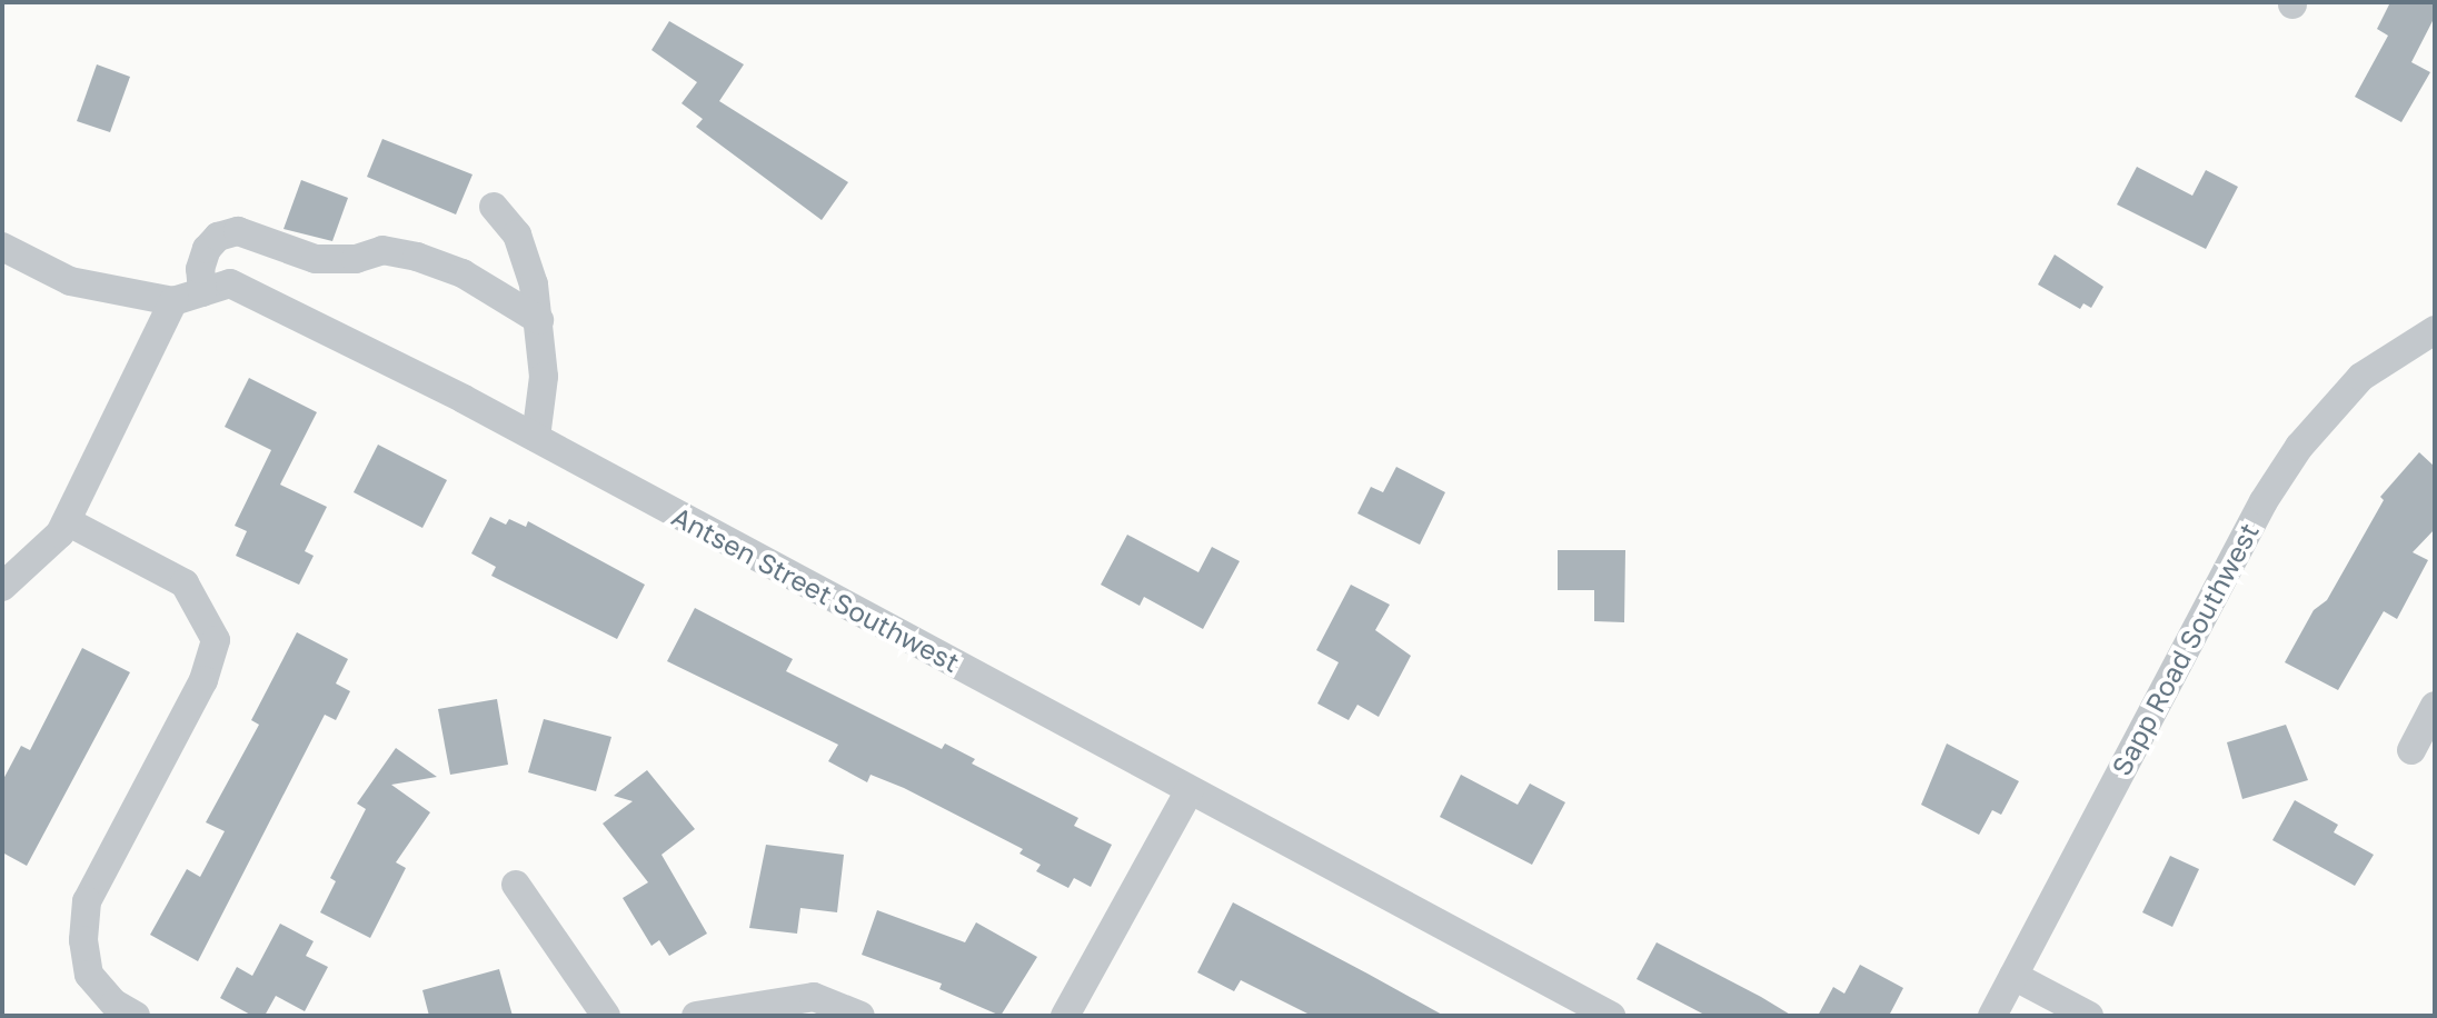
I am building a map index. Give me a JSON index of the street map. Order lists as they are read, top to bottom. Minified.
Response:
{"streets":{"street":["Antsen Street Southwest","Sapp Road Southwest"]}}
